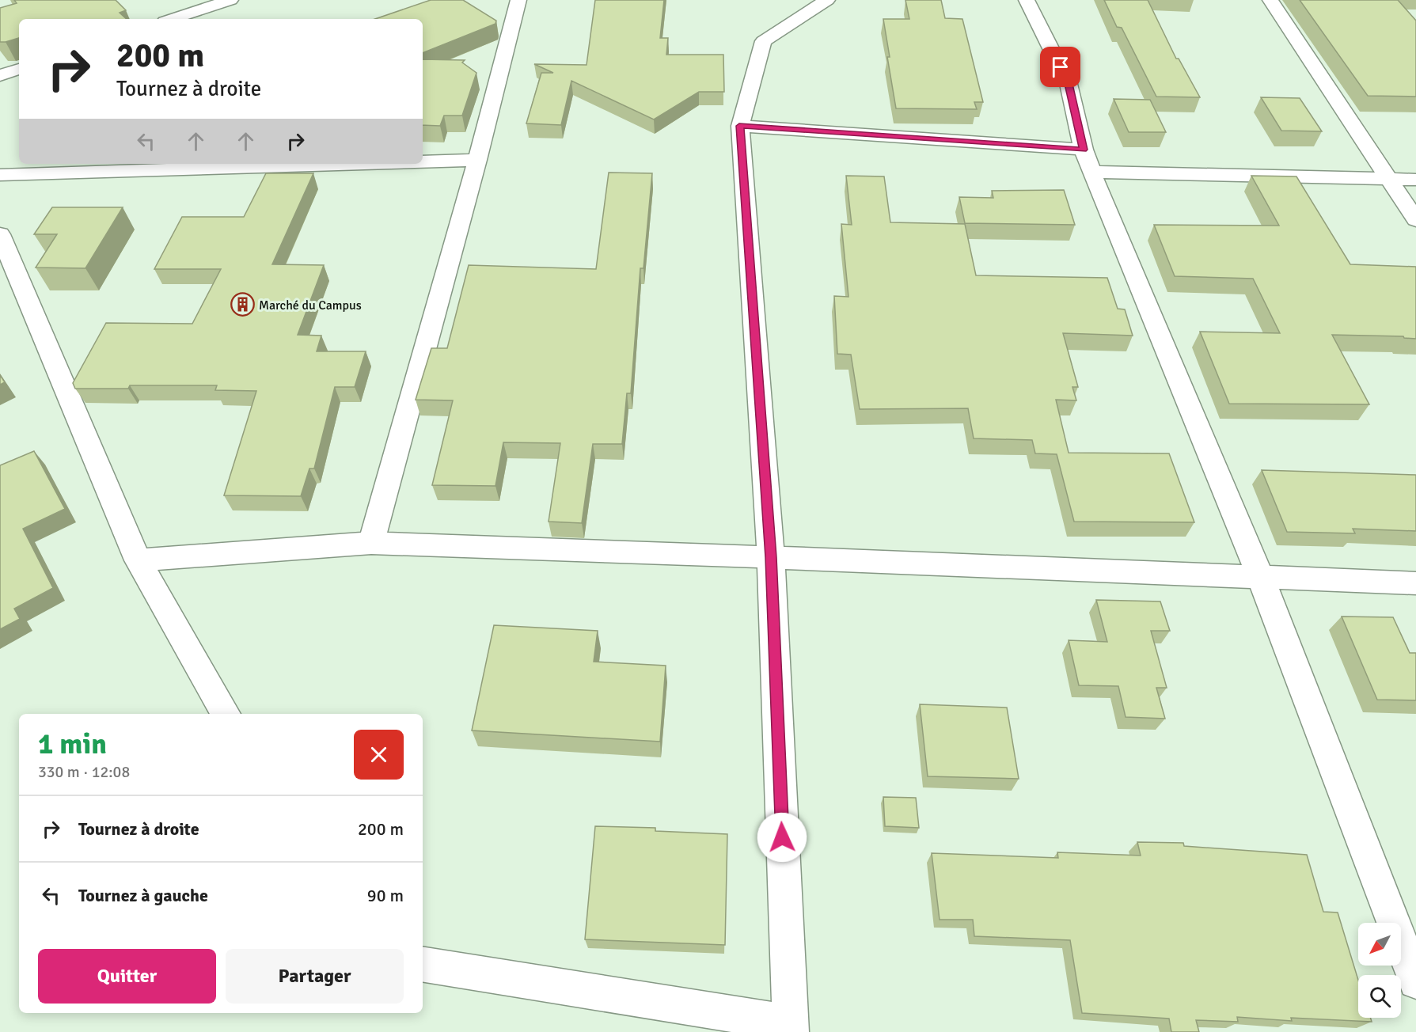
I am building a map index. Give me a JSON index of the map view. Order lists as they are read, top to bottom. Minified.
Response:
{"places":{"building":["Marché du Campus"]},"north":"bottom left","page":{"turn":["200 m","Tournez à droite"],"heading":["1 min","330 m · 12:08"],"list":[{"name":"Tournez à droite","value":"200 m"},{"name":"Tournez à gauche","value":"90 m"}],"buttons":["Quitter","Partager"]}}
